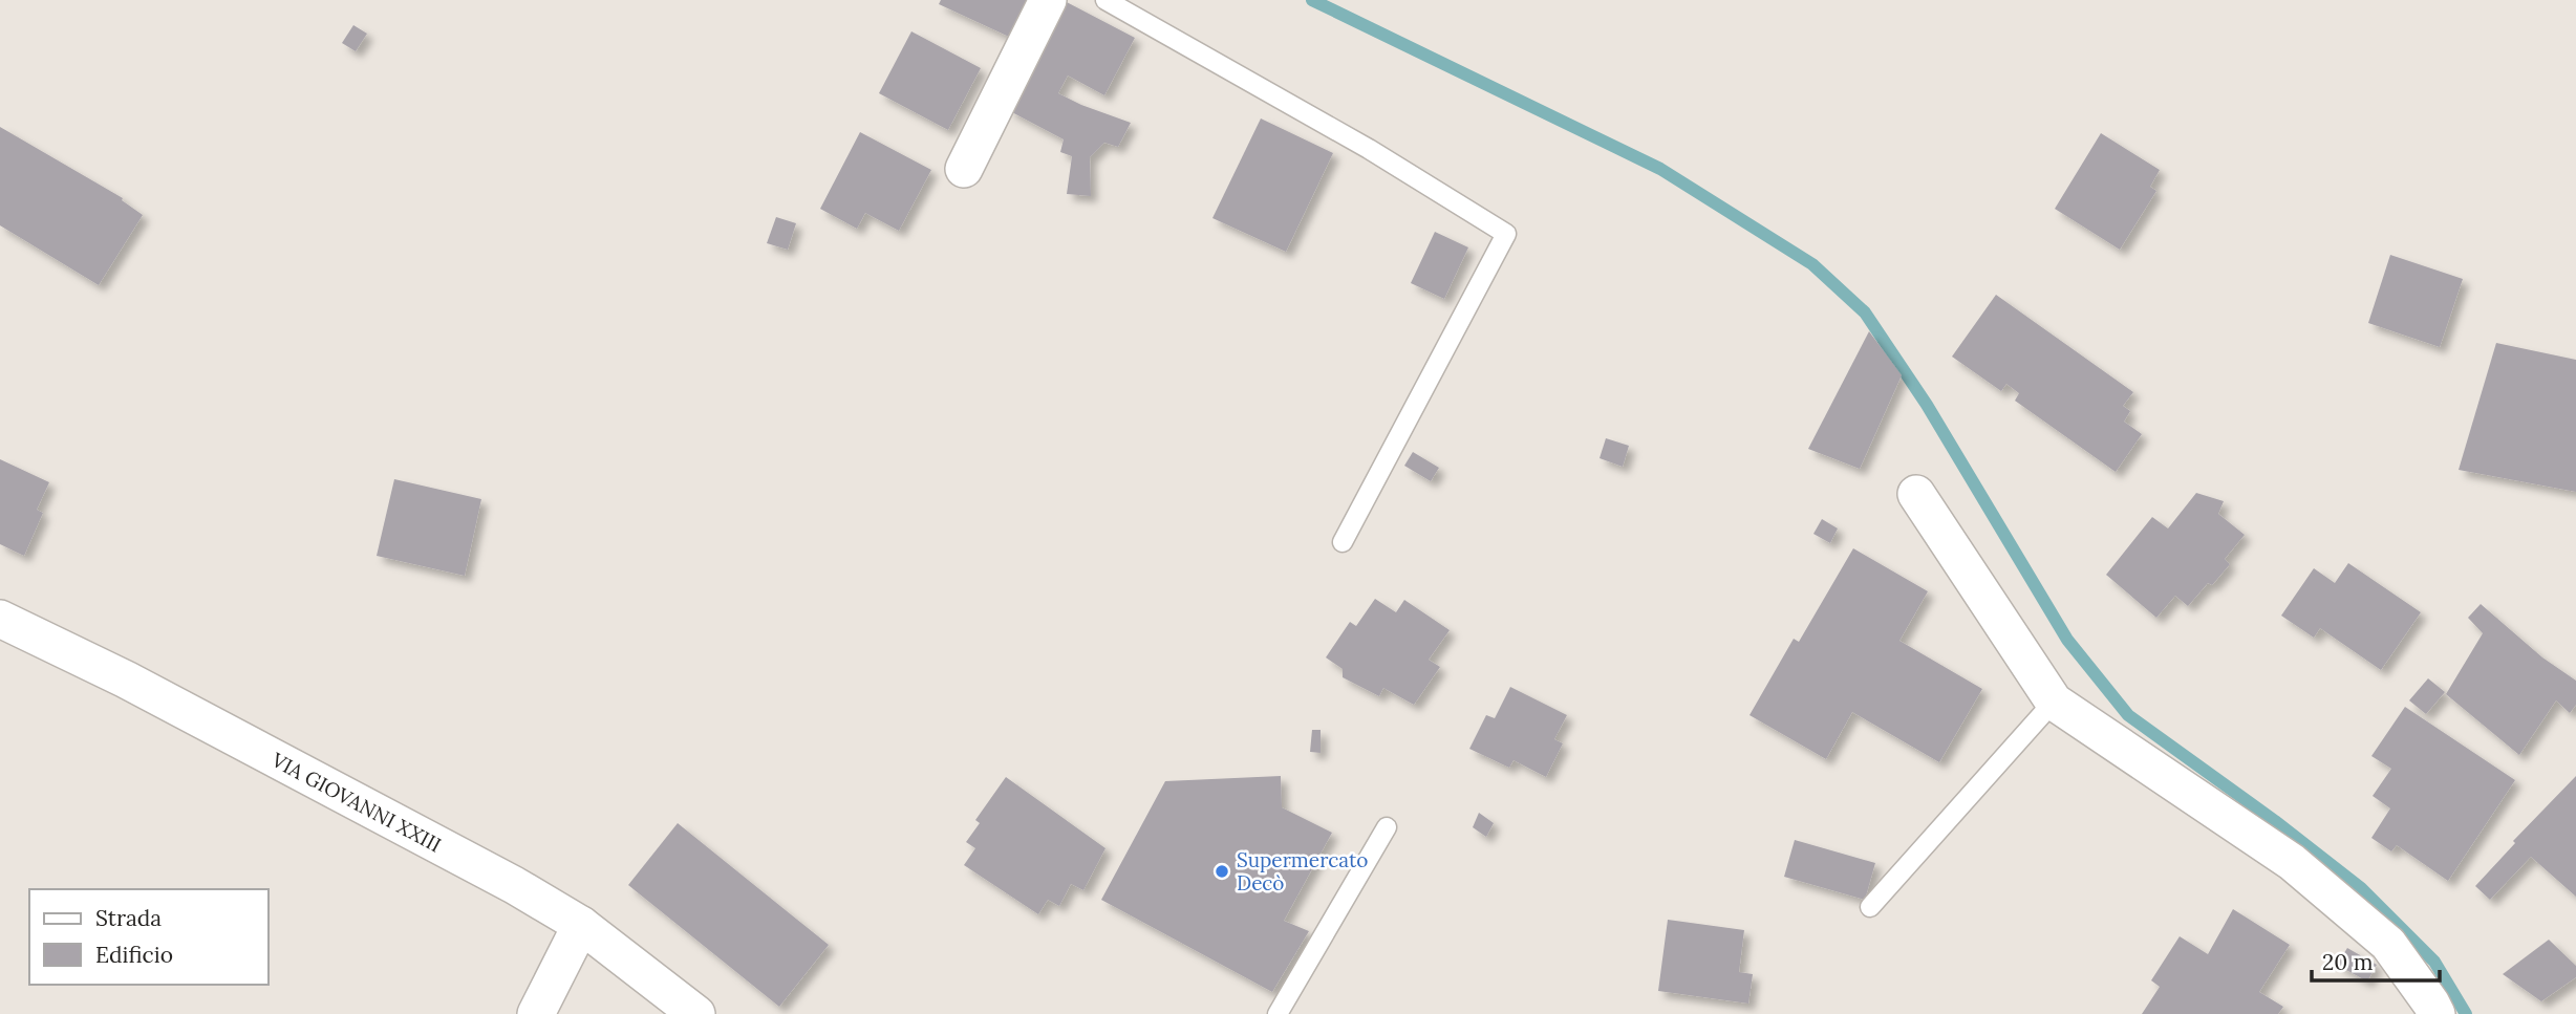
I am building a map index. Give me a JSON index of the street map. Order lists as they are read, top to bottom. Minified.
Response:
{"streets":{"street":["VIA GIOVANNI XXIII"]},"places":["Supermercato Decò"],"legend":["Strada","Edificio"],"scale_bar":"20 m"}
